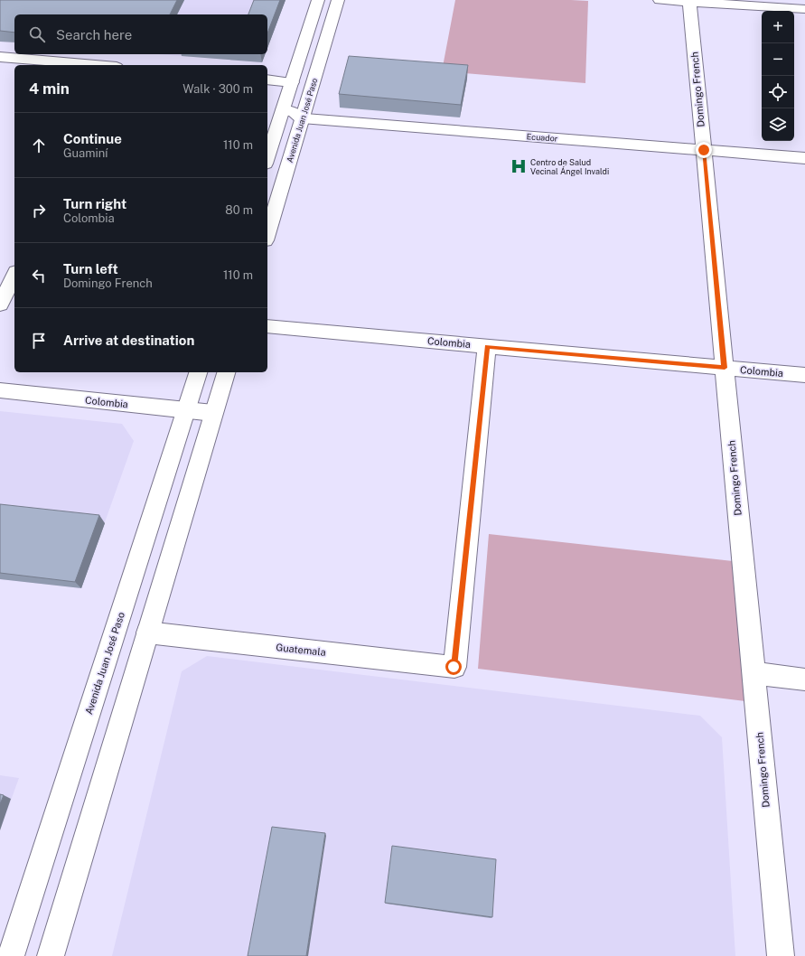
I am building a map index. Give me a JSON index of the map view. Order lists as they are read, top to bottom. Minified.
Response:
{"streets":{"street":["Domingo French","Avenida Juan José Paso","Ecuador","Colombia","Guatemala"]},"crossings":[["Domingo French","Ecuador"],["Domingo French","Colombia"],["Avenida Juan José Paso","Ecuador"],["Avenida Juan José Paso","Colombia"],["Colombia","Guatemala"]],"places":{"hospital":["Centro de Salud Vecinal Ángel Invaldi"]},"page":{"map_buttons":["+","−"],"search":"Search here","heading":["4 min","Walk · 300 m"],"list":[["Continue","Guaminí","110 m"],["Turn right","Colombia","80 m"],["Turn left","Domingo French","110 m"],"Arrive at destination"]}}
